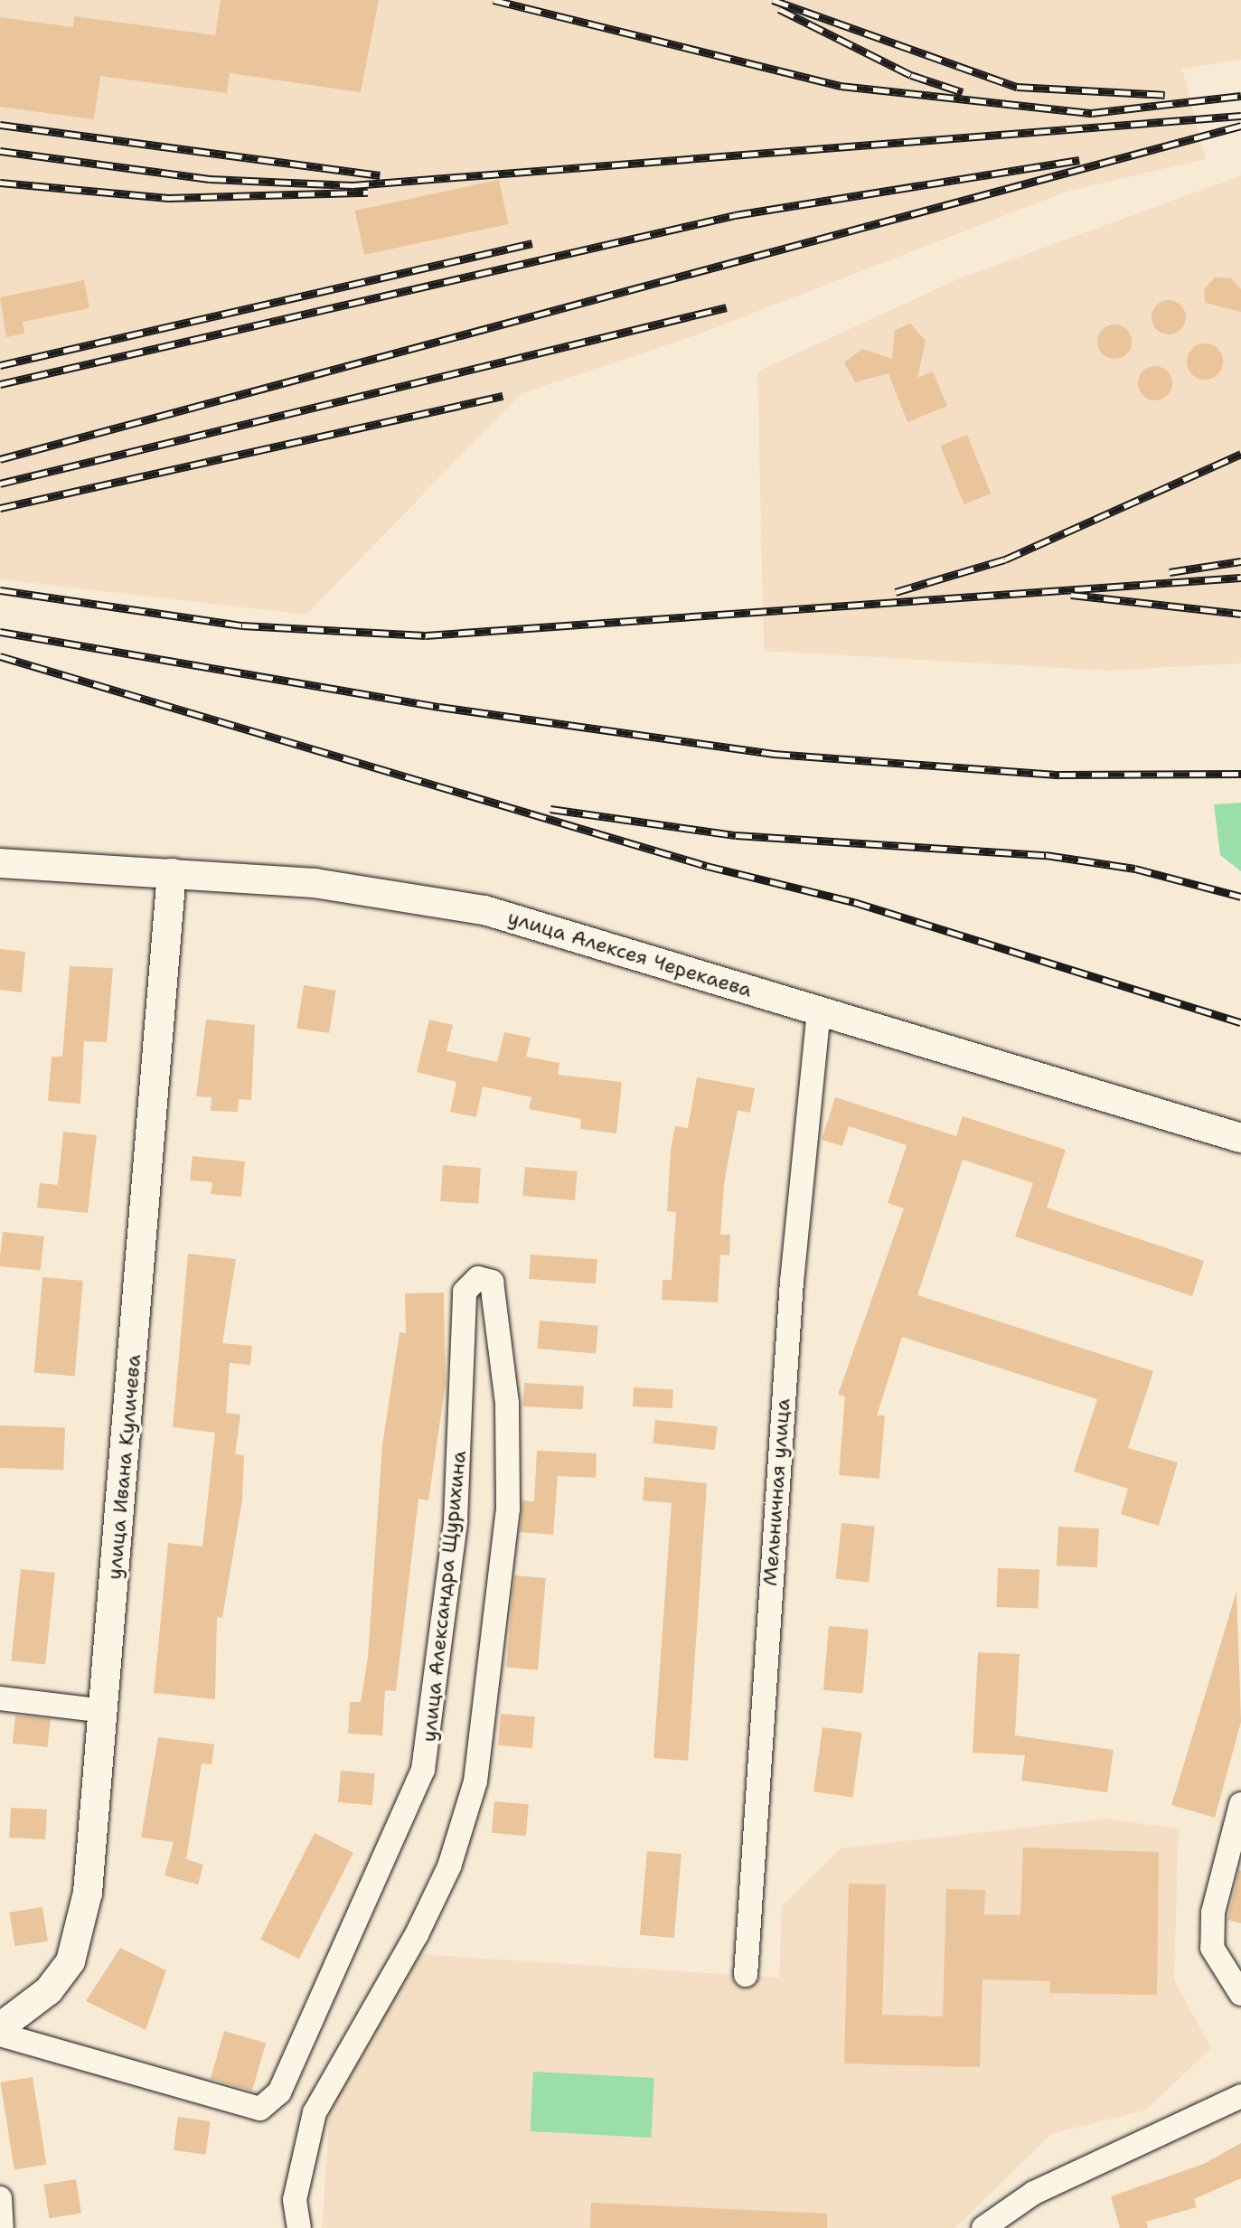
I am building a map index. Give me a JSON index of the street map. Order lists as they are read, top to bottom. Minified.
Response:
{"streets":{"street":["улица Алексея Черекаева","улица Ивана Куличева","Мельничная улица","улица Александра Щурихина"]},"crossings":[["улица Алексея Черекаева","улица Ивана Куличева"],["улица Алексея Черекаева","Мельничная улица"]]}
